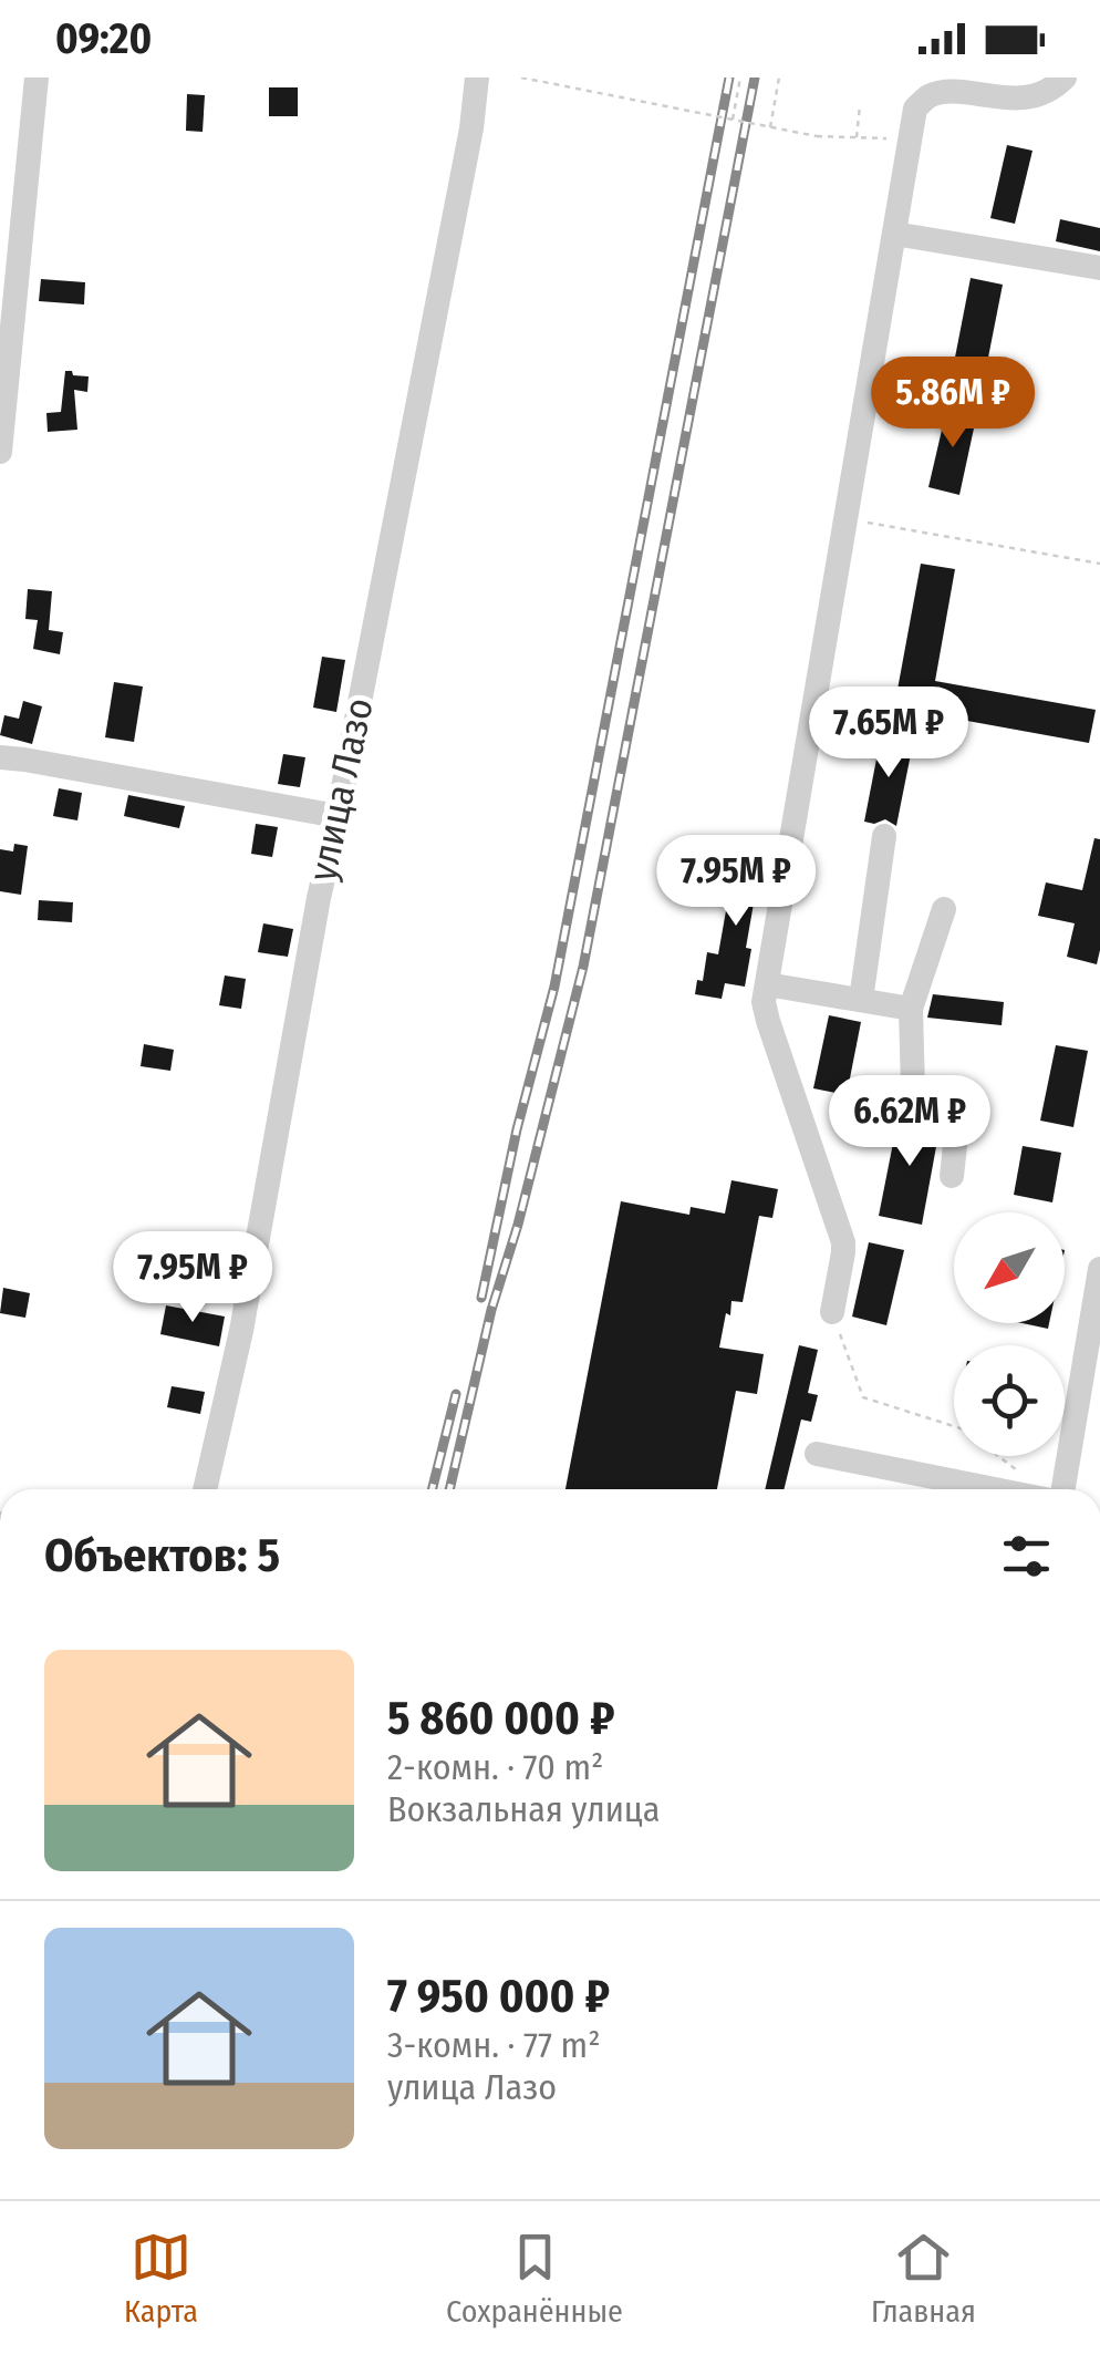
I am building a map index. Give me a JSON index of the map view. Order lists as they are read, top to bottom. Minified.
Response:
{"streets":{"street":["улица Лазо"]},"north":"bottom left","page":{"status":"09:20","price":["5.86M ₽","7.65M ₽","7.95M ₽","6.62M ₽","7.95M ₽"],"heading":"Объектов: 5","list":[{"name":"5 860 000 ₽","note":"2-комн. · 70 m² · Вокзальная улица"},{"name":"7 950 000 ₽","note":"3-комн. · 77 m² · улица Лазо"}],"tabs":["Карта","Сохранённые","Главная"]}}
